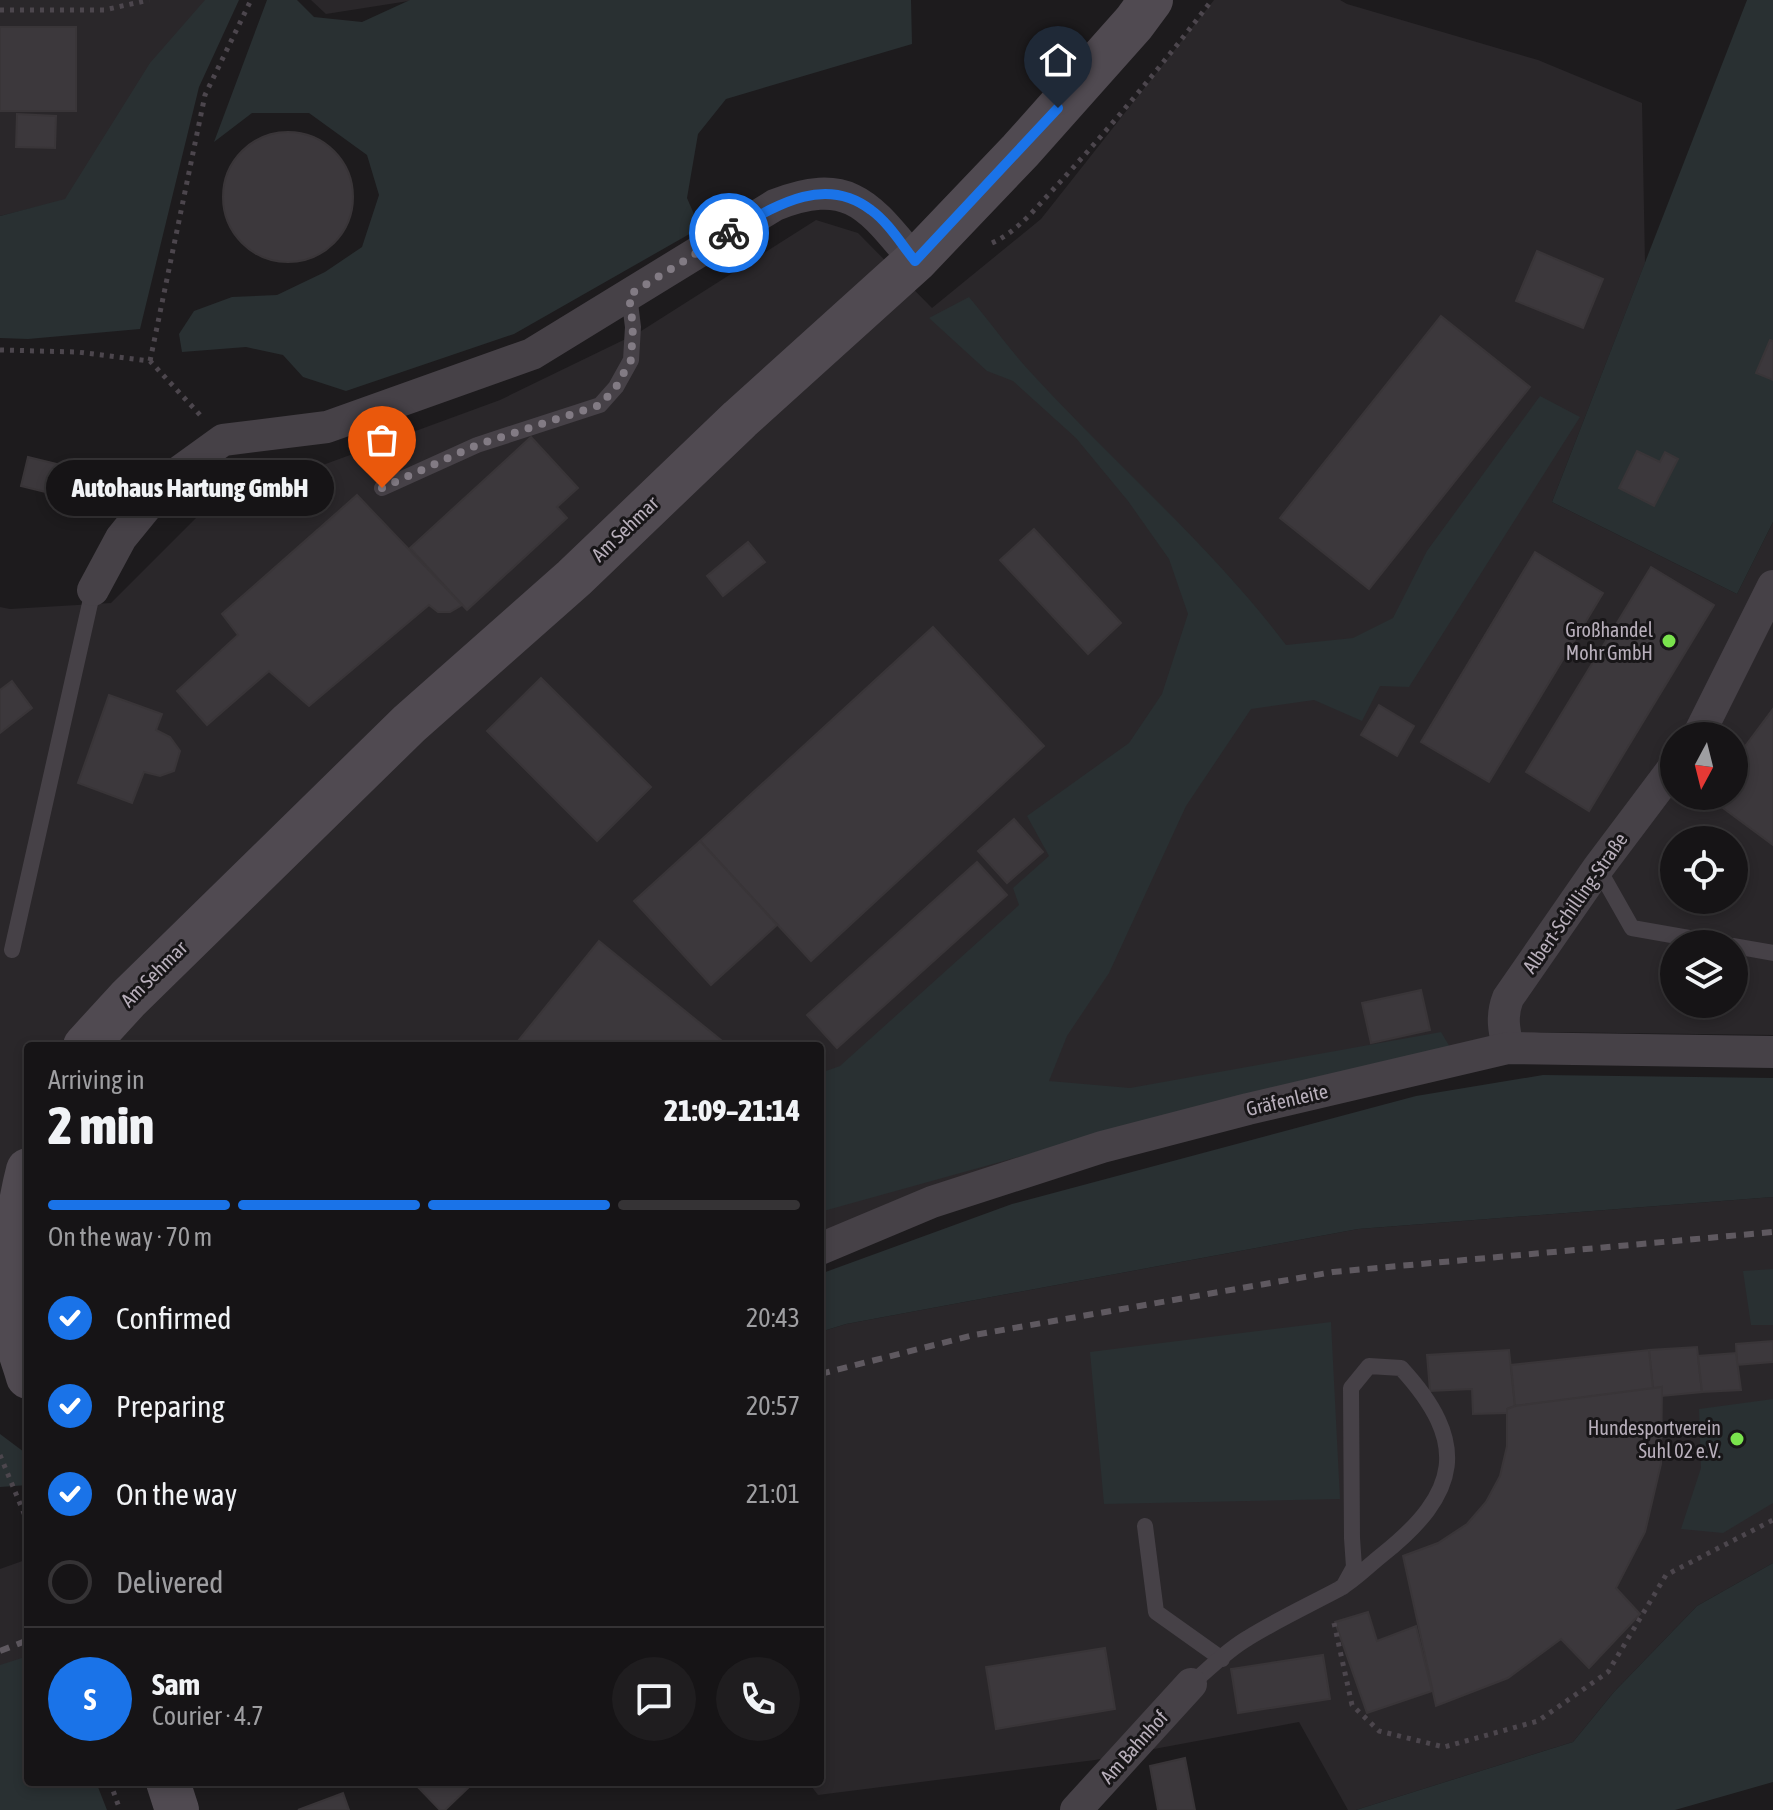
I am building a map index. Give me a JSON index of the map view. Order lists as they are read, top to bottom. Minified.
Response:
{"streets":{"main road":["Am Sehmar"],"street":["Albert-Schilling-Straße","Gräfenleite","Am Bahnhof"]},"crossings":[["Albert-Schilling-Straße","Gräfenleite"]],"places":["Autohaus Hartung GmbH","Großhandel Mohr GmbH","Hundesportverein Suhl 02 e.V."],"north":"bottom","page":{"bubble":"Autohaus Hartung GmbH","heading":["2 min","Arriving in","21:09–21:14"],"panel":["Sam","Courier · 4.7"],"bar":"On the way · 70 m","list":[["Confirmed","20:43"],["Preparing","20:57"],["On the way","21:01"],"Delivered"],"round":"S"}}
